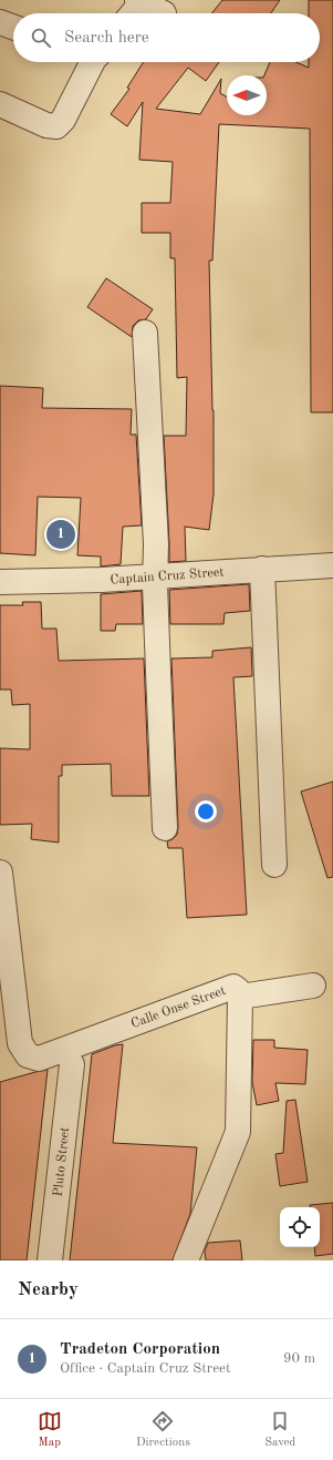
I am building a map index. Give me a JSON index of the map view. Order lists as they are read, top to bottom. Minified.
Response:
{"streets":{"street":["Captain Cruz Street","Calle Onse Street","Pluto Street"]},"north":"left","page":{"search":"Search here","pins":"1","heading":"Nearby","list":[{"mark":"1","name":"Tradeton Corporation","note":"Office · Captain Cruz Street","value":"90 m"}],"nav":["Map","Directions","Saved"]}}
